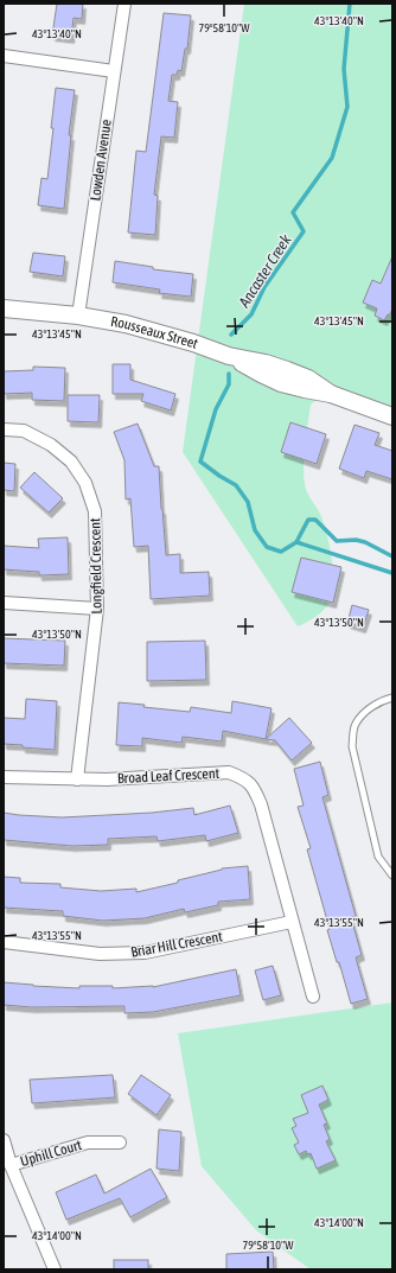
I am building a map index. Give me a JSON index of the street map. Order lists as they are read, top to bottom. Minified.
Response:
{"streets":{"main road":["Rousseaux Street"],"street":["Lowden Avenue","Longfield Crescent","Broad Leaf Crescent","Briar Hill Crescent","Uphill Court"]},"crossings":[["Lowden Avenue","Rousseaux Street"],["Longfield Crescent","Broad Leaf Crescent"],["Broad Leaf Crescent","Briar Hill Crescent"]],"water":["Ancaster Creek"],"coordinates":["43°13'40\"N","79°58'10\"W","43°13'45\"N","43°13'50\"N","43°13'55\"N","43°14'00\"N"]}
